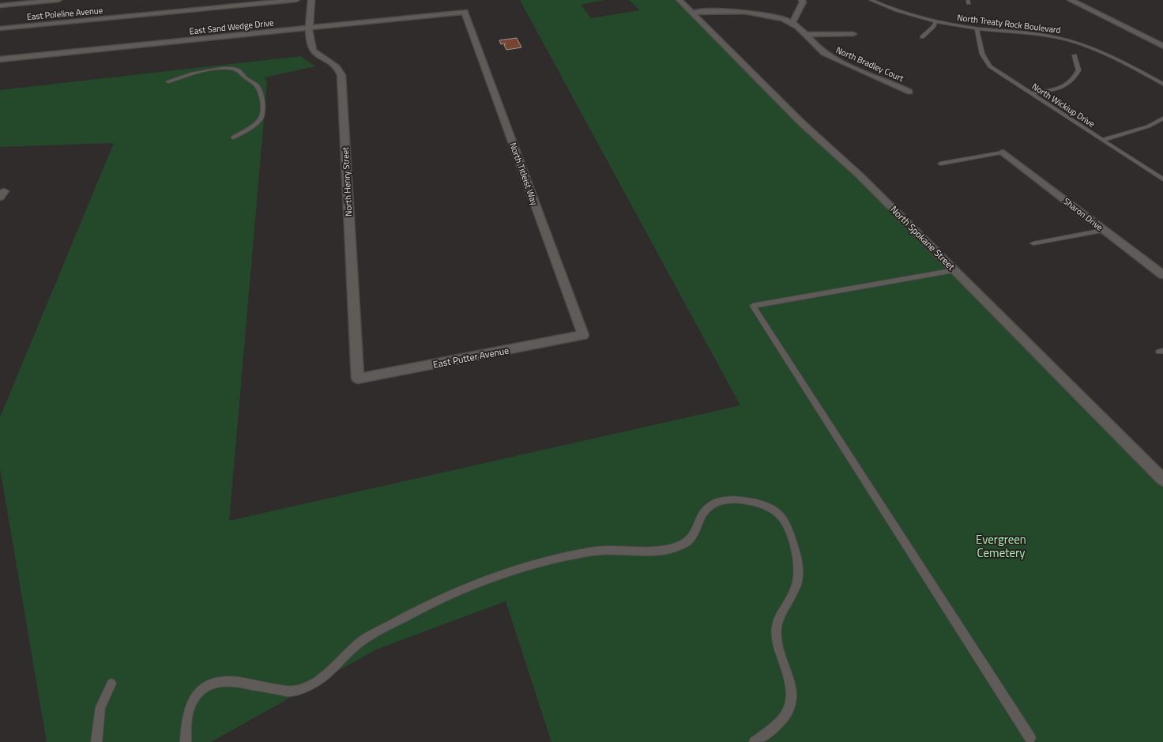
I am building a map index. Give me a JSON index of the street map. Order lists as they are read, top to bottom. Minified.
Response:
{"streets":{"street":["East Poleline Avenue","East Sand Wedge Drive","North Bradley Court","North Titleist Way","North Henry Street","Sharon Drive","North Spokane Street","East Putter Avenue"],"lane":["North Treaty Rock Boulevard","North Wickiup Drive"]},"crossings":[["North Treaty Rock Boulevard","North Wickiup Drive"],["East Sand Wedge Drive","North Titleist Way"],["East Sand Wedge Drive","North Henry Street"],["North Titleist Way","East Putter Avenue"],["North Henry Street","East Putter Avenue"]],"parks":["Evergreen Cemetery"]}
